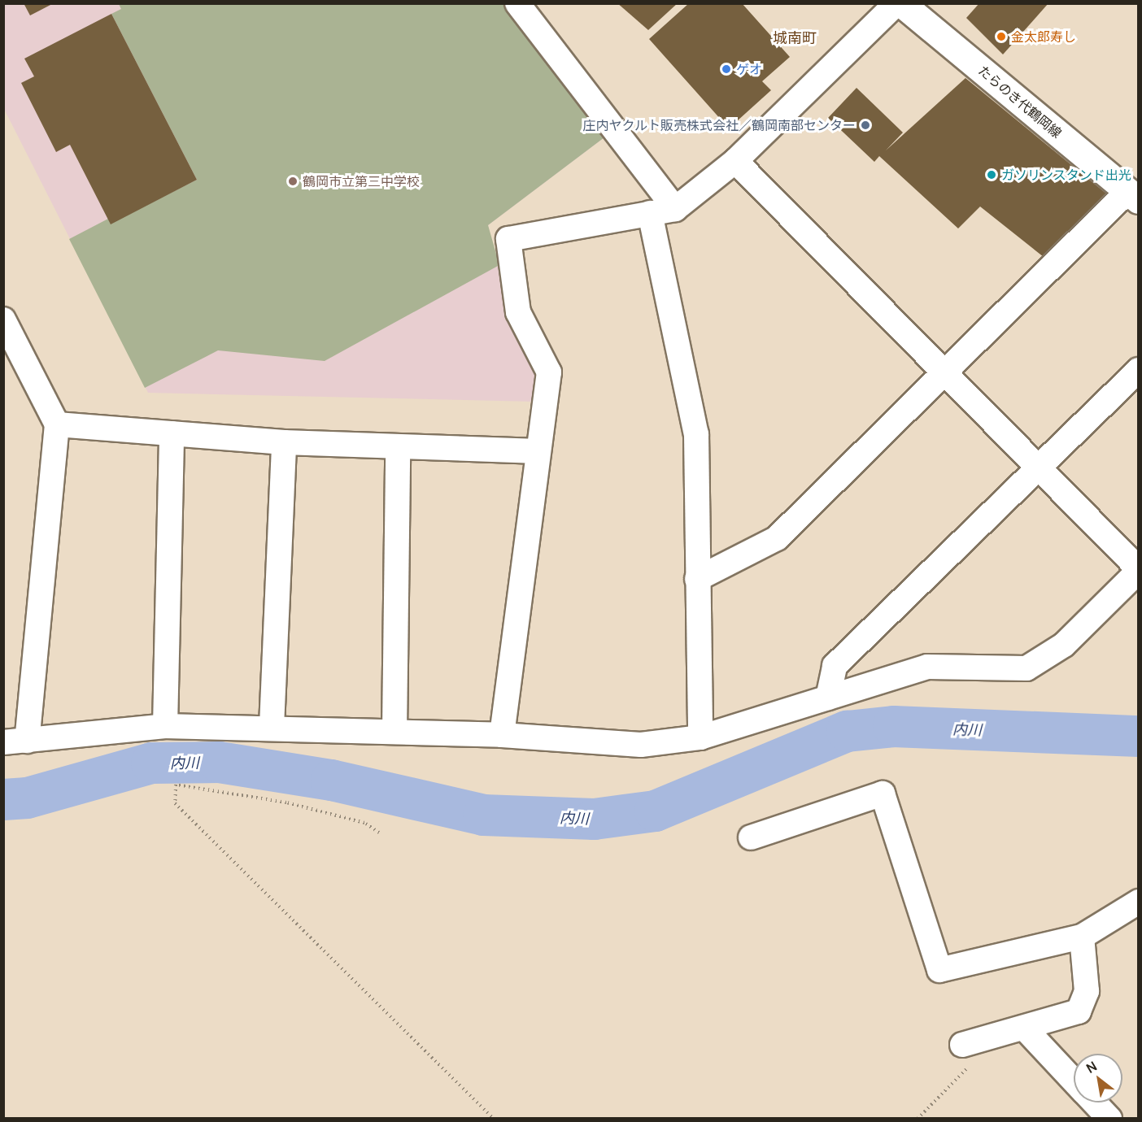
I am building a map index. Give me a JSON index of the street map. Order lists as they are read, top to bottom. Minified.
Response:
{"streets":{"main road":["たらのき代鶴岡線"]},"districts":["城南町"],"water":["内川"],"places":["金太郎寿し","ゲオ","庄内ヤクルト販売株式会社／鶴岡南部センター","ガソリンスタンド出光","鶴岡市立第三中学校"],"north":"top left"}
